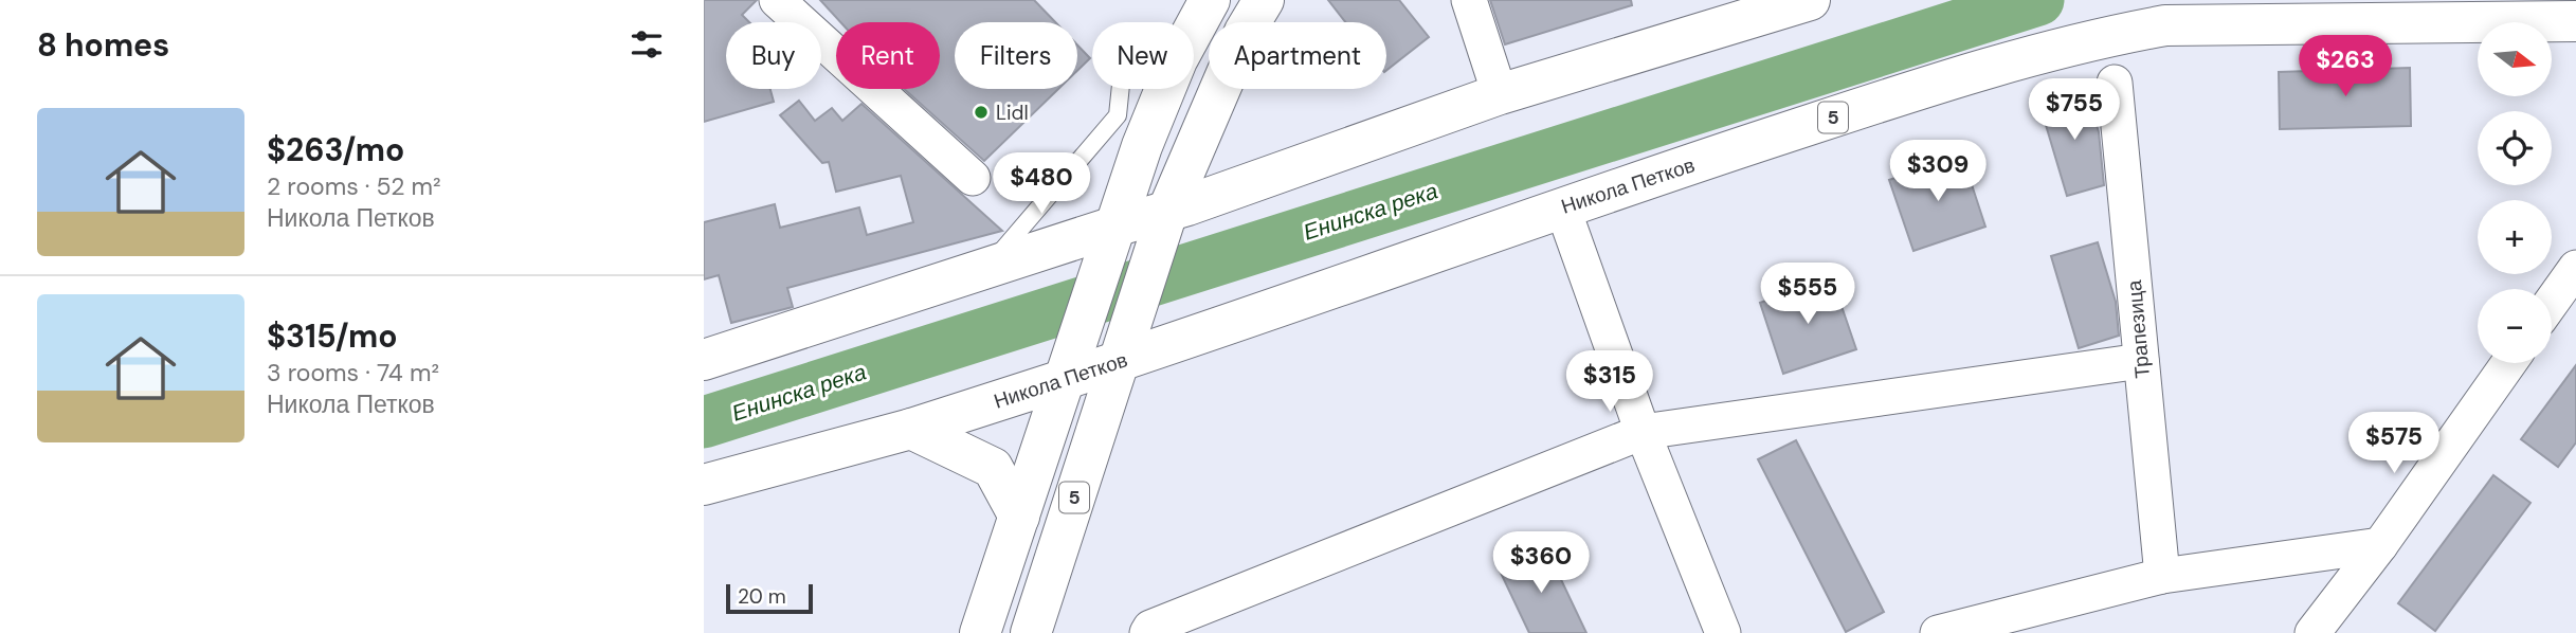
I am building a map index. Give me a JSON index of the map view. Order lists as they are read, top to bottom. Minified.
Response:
{"streets":{"main road":["5","Никола Петков"],"street":["Трапезица"]},"crossings":[["5","Никола Петков"]],"water":["Енинска река"],"places":["Lidl"],"scale_bar":"20 m","north":"right","page":{"heading":"8 homes","map_buttons":["+","−"],"chip":["Buy","Rent","Filters","New","Apartment"],"price":["$263","$755","$309","$480","$555","$315","$575","$360"],"list":[{"name":"$263/mo","note":"2 rooms · 52 m² · Никола Петков"},{"name":"$315/mo","note":"3 rooms · 74 m² · Никола Петков"}],"scale":"20 m"}}
